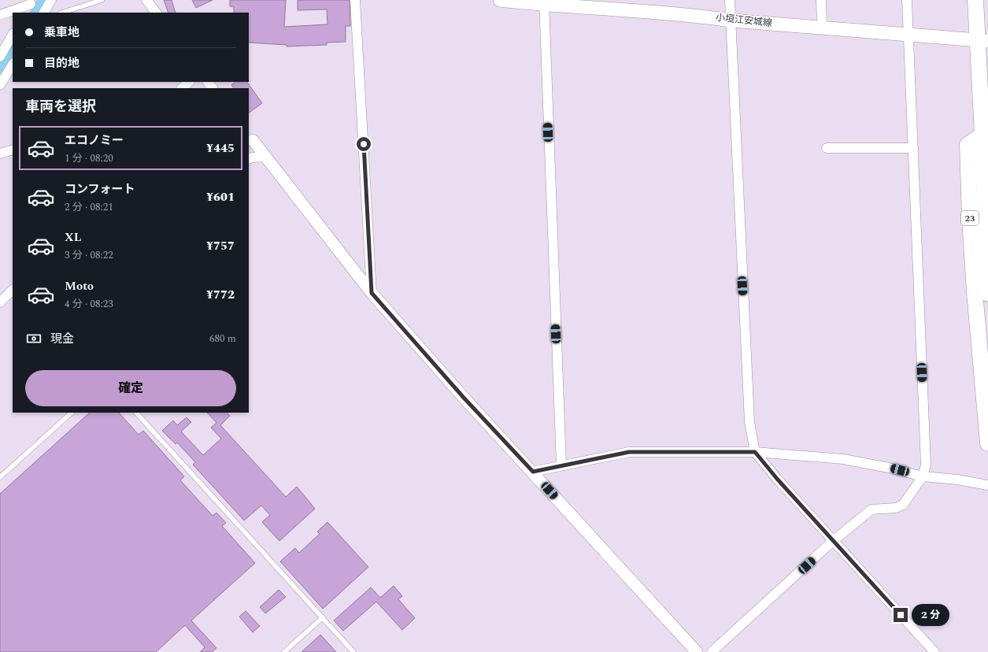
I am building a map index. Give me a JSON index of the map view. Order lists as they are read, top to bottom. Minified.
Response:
{"streets":{"highway":["23"],"main road":["小垣江安城線"]},"crossings":[["小垣江安城線","23"]],"page":{"banner":["乗車地","目的地"],"heading":"車両を選択","list":[{"name":"エコノミー","note":"1 分 · 08:20","value":"¥445"},{"name":"コンフォート","note":"2 分 · 08:21","value":"¥601"},{"name":"XL","note":"3 分 · 08:22","value":"¥757"},{"name":"Moto","note":"4 分 · 08:23","value":"¥772"}],"pay":["現金","680 m"],"buttons":"確定","bubble":"2 分"}}
